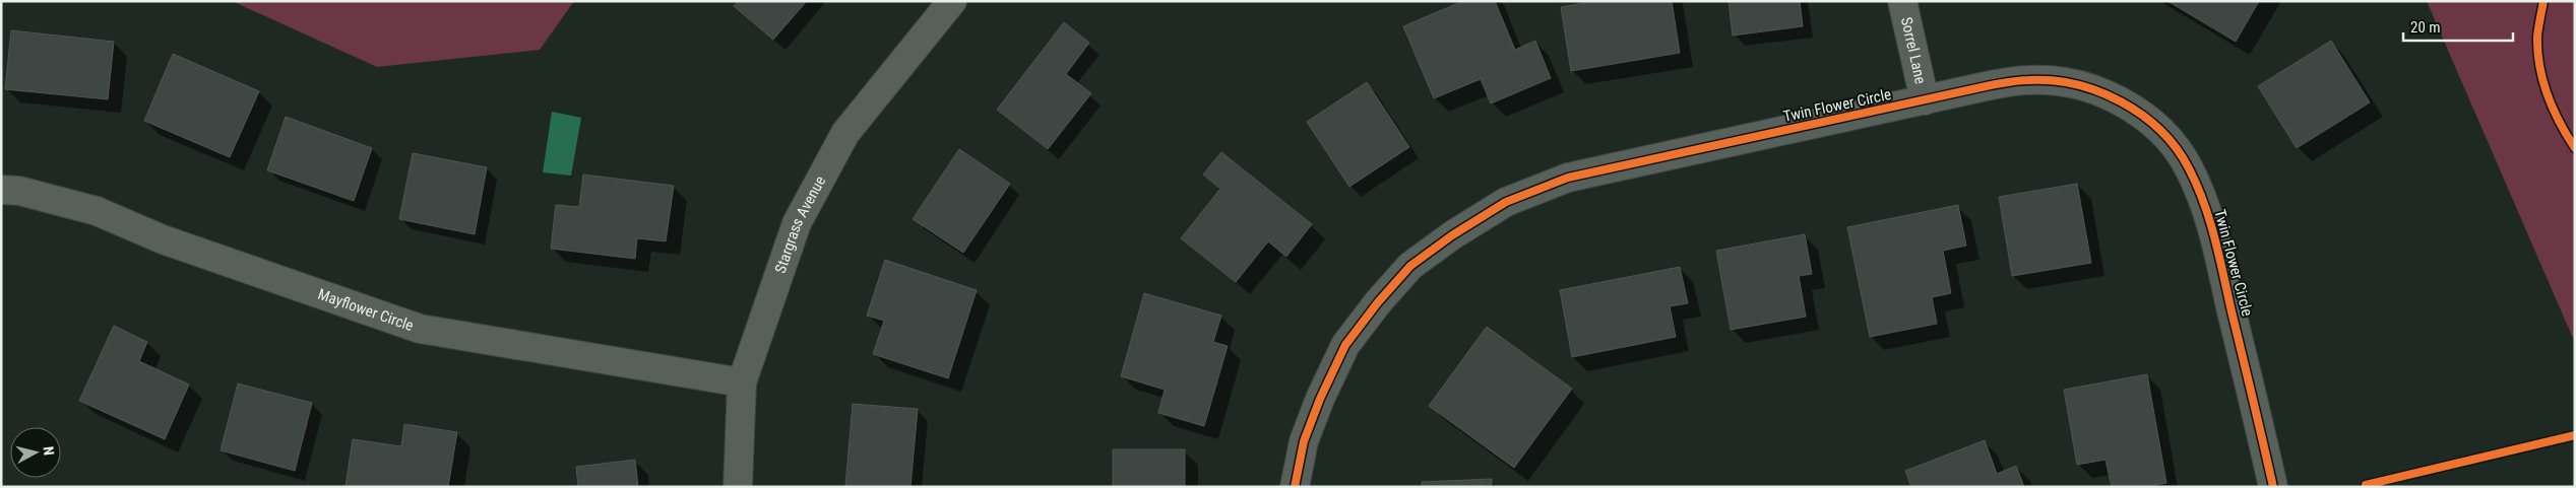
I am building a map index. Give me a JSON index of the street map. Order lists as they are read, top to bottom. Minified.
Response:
{"streets":{"street":["Sorrel Lane","Twin Flower Circle","Stargrass Avenue","Mayflower Circle"]},"crossings":[["Sorrel Lane","Twin Flower Circle"],["Stargrass Avenue","Mayflower Circle"]],"scale_bar":"20 m","north":"right"}
